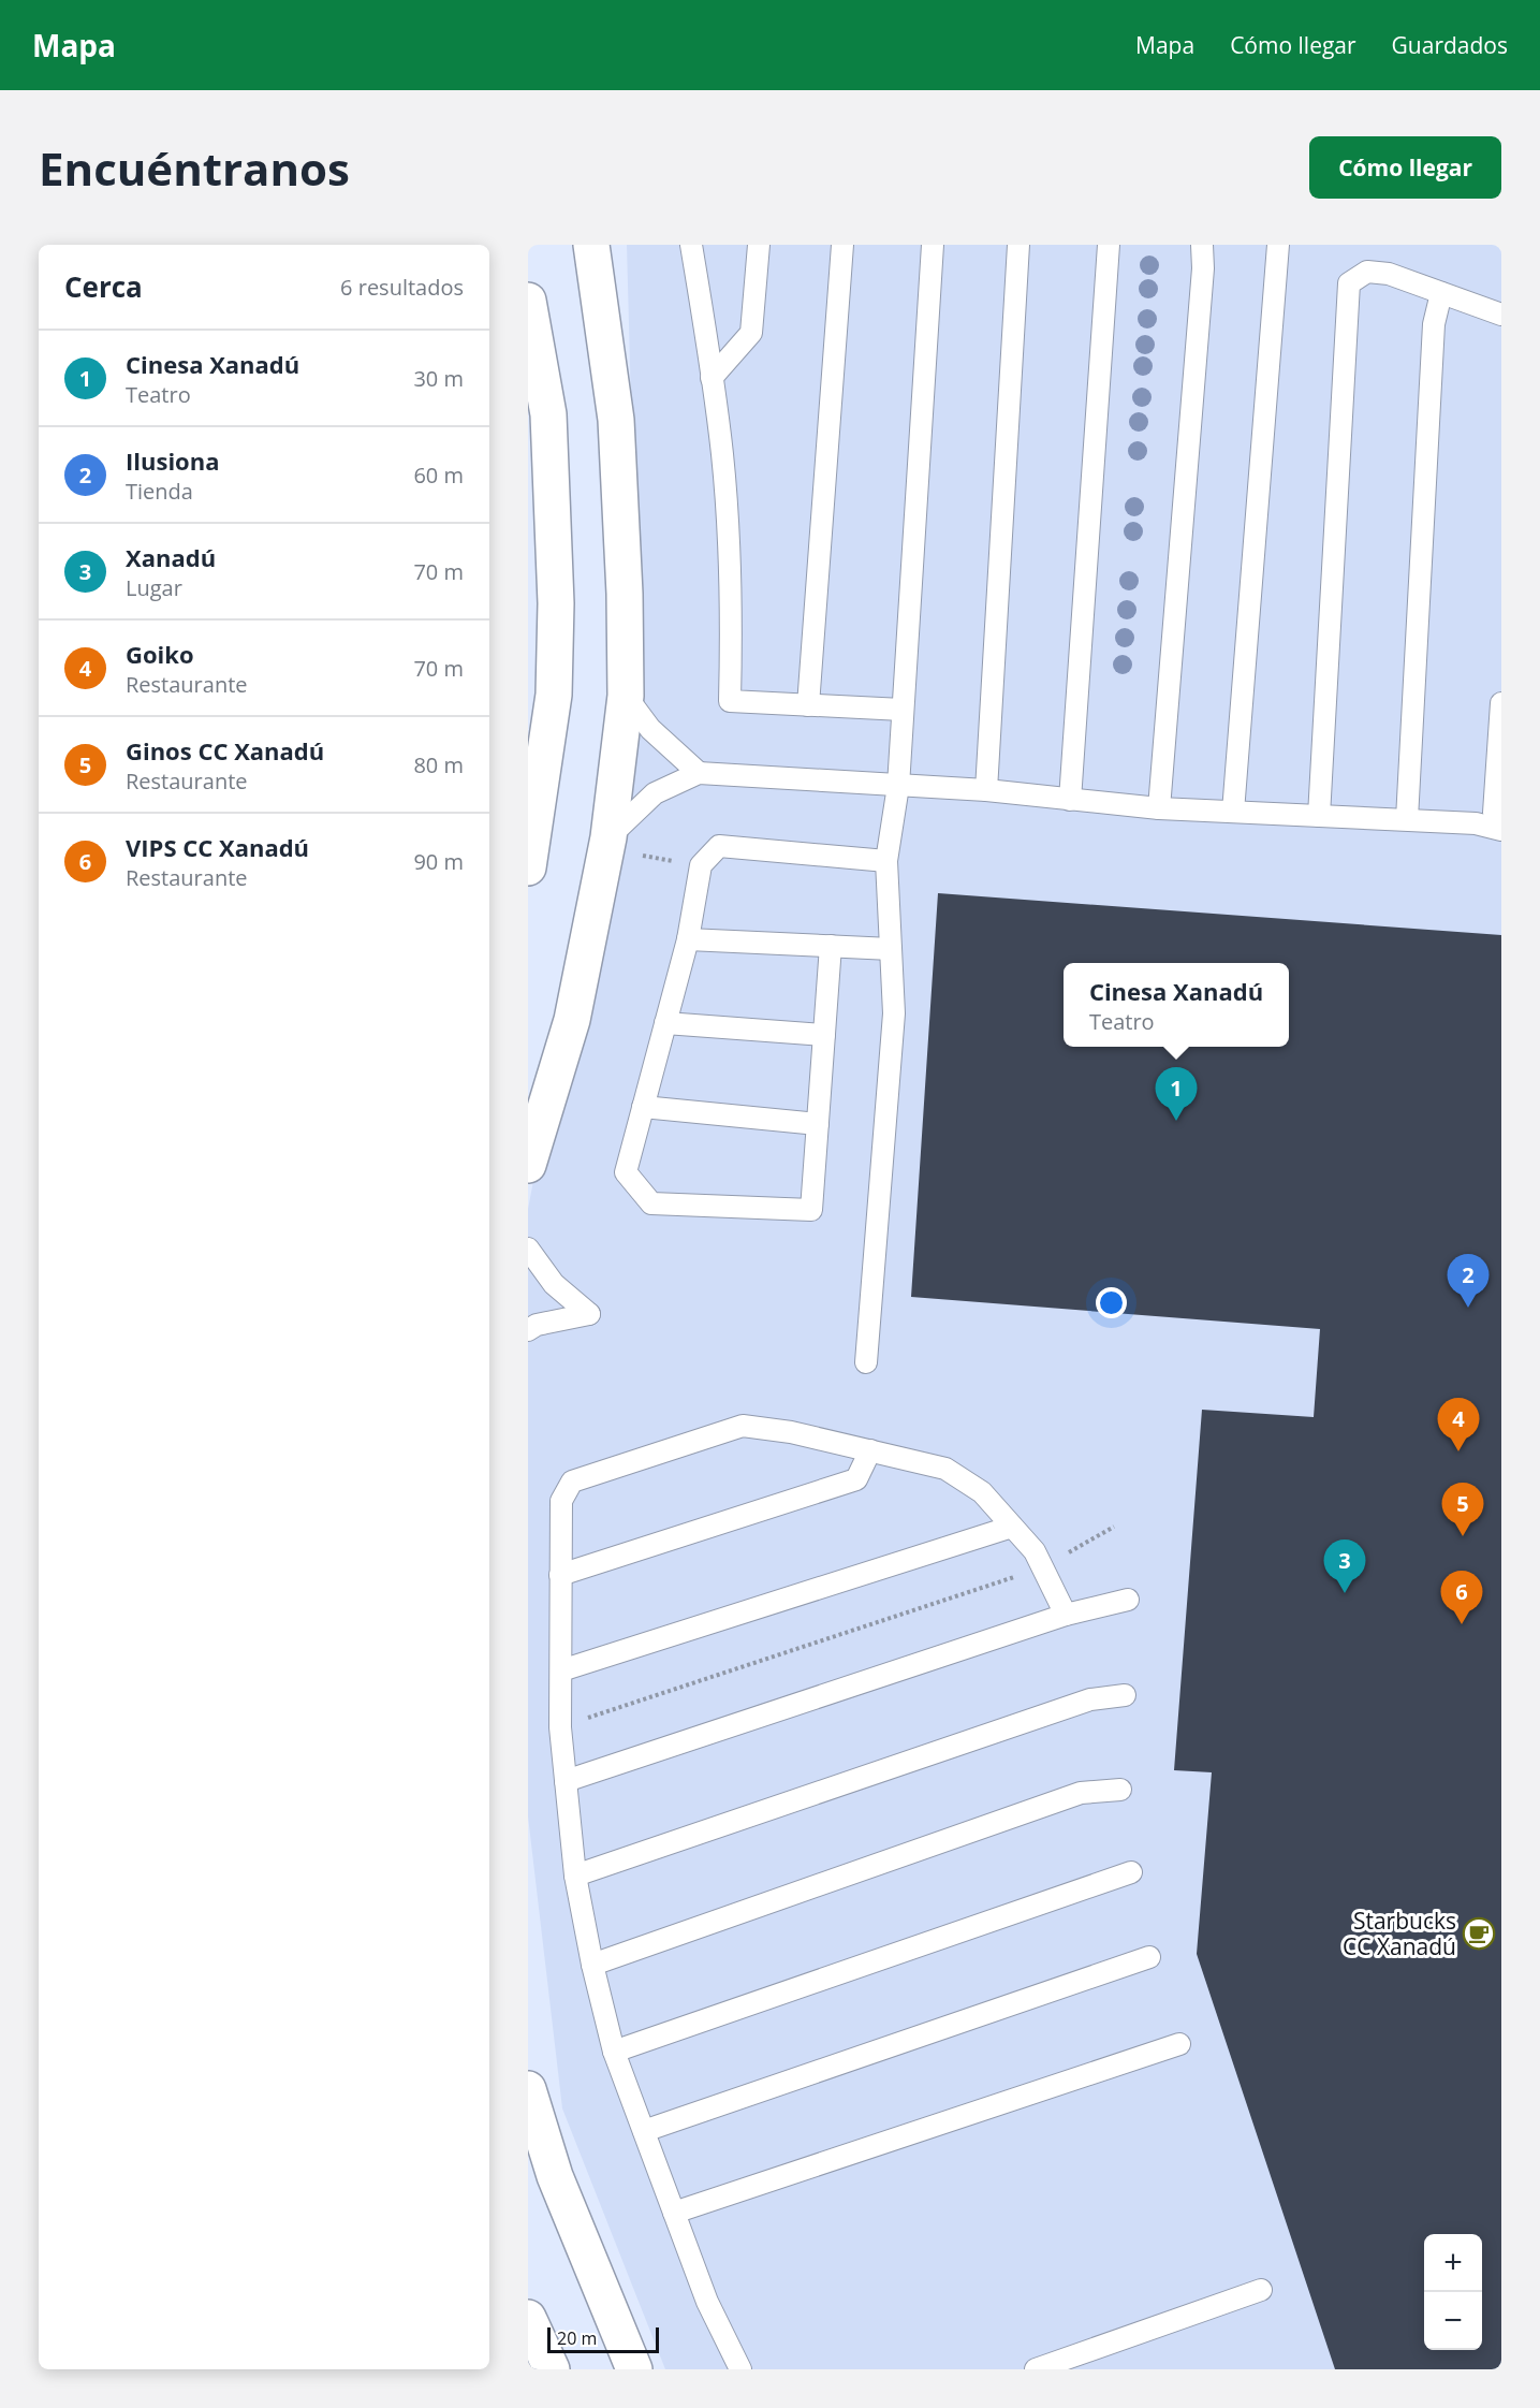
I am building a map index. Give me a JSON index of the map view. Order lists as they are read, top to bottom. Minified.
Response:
{"places":{"cafe":["Starbucks CC Xanadú"]},"scale_bar":"20 m","page":{"header":"Mapa","nav":["Mapa","Cómo llegar","Guardados"],"buttons":"Cómo llegar","title":"Encuéntranos","heading":["Cerca","6 resultados"],"list":[{"mark":"1","name":"Cinesa Xanadú","note":"Teatro","value":"30 m"},{"mark":"2","name":"Ilusiona","note":"Tienda","value":"60 m"},{"mark":"3","name":"Xanadú","note":"Lugar","value":"70 m"},{"mark":"4","name":"Goiko","note":"Restaurante","value":"70 m"},{"mark":"5","name":"Ginos CC Xanadú","note":"Restaurante","value":"80 m"},{"mark":"6","name":"VIPS CC Xanadú","note":"Restaurante","value":"90 m"}],"popup":["Cinesa Xanadú","Teatro"],"pins":["1","2","4","5","3","6"],"map_buttons":["+","−"],"scale":"20 m"}}
